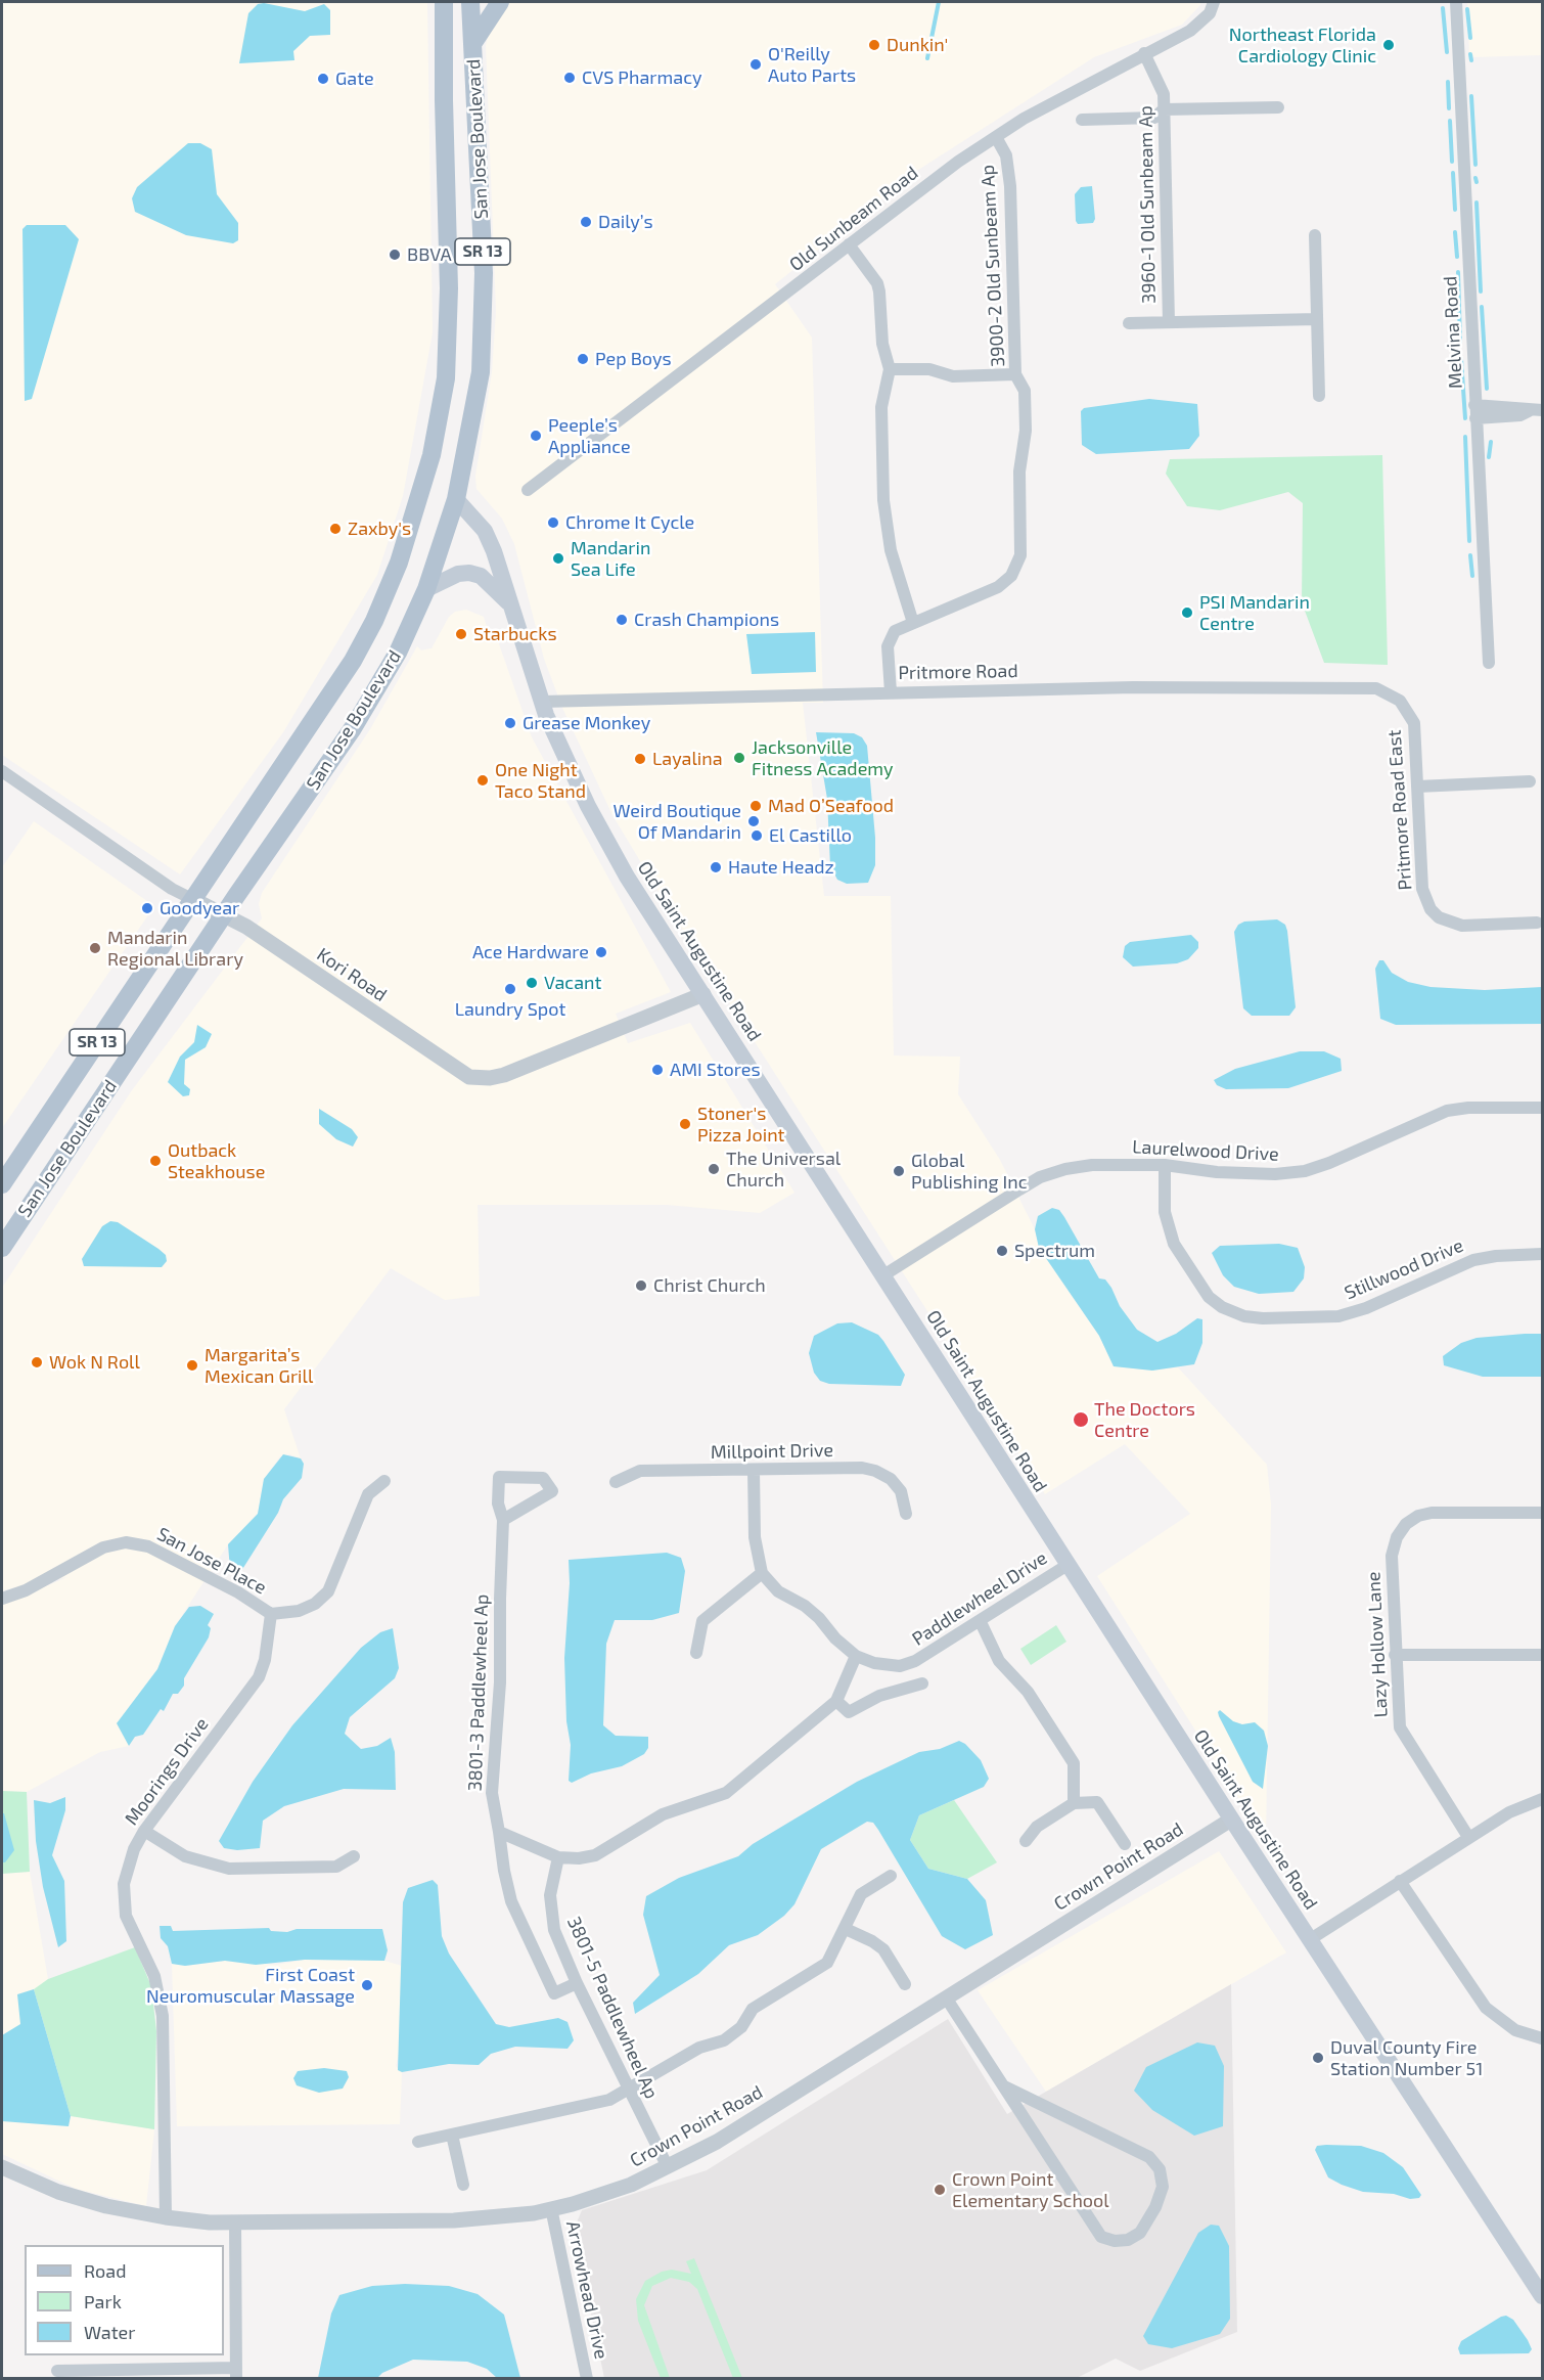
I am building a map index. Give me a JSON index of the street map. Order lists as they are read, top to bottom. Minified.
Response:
{"streets":{"main road":["San Jose Boulevard","SR 13","Old Saint Augustine Road"],"street":["3960-1 Old Sunbeam Ap","Old Sunbeam Road","3900-2 Old Sunbeam Ap","Melvina Road","Pritmore Road","Pritmore Road East","Kori Road","Laurelwood Drive","Stillwood Drive","Millpoint Drive","San Jose Place","Paddlewheel Drive","Lazy Hollow Lane","3801-3 Paddlewheel Ap","Moorings Drive","Crown Point Road","3801-5 Paddlewheel Ap","Arrowhead Drive"]},"crossings":[["San Jose Boulevard","Old Saint Augustine Road"],["San Jose Boulevard","Kori Road"],["3960-1 Old Sunbeam Ap","Old Sunbeam Road"],["Old Sunbeam Road","3900-2 Old Sunbeam Ap"],["3900-2 Old Sunbeam Ap","Pritmore Road"],["Pritmore Road","Pritmore Road East"],["Pritmore Road","Old Saint Augustine Road"],["Old Saint Augustine Road","Kori Road"],["Old Saint Augustine Road","Laurelwood Drive"],["Old Saint Augustine Road","Paddlewheel Drive"],["Old Saint Augustine Road","Crown Point Road"],["Laurelwood Drive","Stillwood Drive"],["San Jose Place","Moorings Drive"],["3801-3 Paddlewheel Ap","3801-5 Paddlewheel Ap"],["Moorings Drive","Crown Point Road"],["Crown Point Road","3801-5 Paddlewheel Ap"],["Crown Point Road","Arrowhead Drive"]],"places":["Dunkin'","Northeast Florida Cardiology Clinic","O'Reilly Auto Parts","CVS Pharmacy","Gate","Daily’s","BBVA","Pep Boys","Peeple’s Appliance","Chrome It Cycle","Zaxby's","Mandarin Sea Life","PSI Mandarin Centre","Crash Champions","Starbucks","Grease Monkey","Jacksonville Fitness Academy","Layalina","One Night Taco Stand","Mad O’Seafood","Weird Boutique Of Mandarin","El Castillo","Haute Headz","Goodyear","Mandarin Regional Library","Ace Hardware","Vacant","Laundry Spot","AMI Stores","Stoner's Pizza Joint","Outback Steakhouse","The Universal Church","Global Publishing Inc","Spectrum","Christ Church","Wok N Roll","Margarita’s Mexican Grill","The Doctors Centre","First Coast Neuromuscular Massage","Duval County Fire Station Number 51","Crown Point Elementary School"],"legend":["Road","Park","Water"]}
